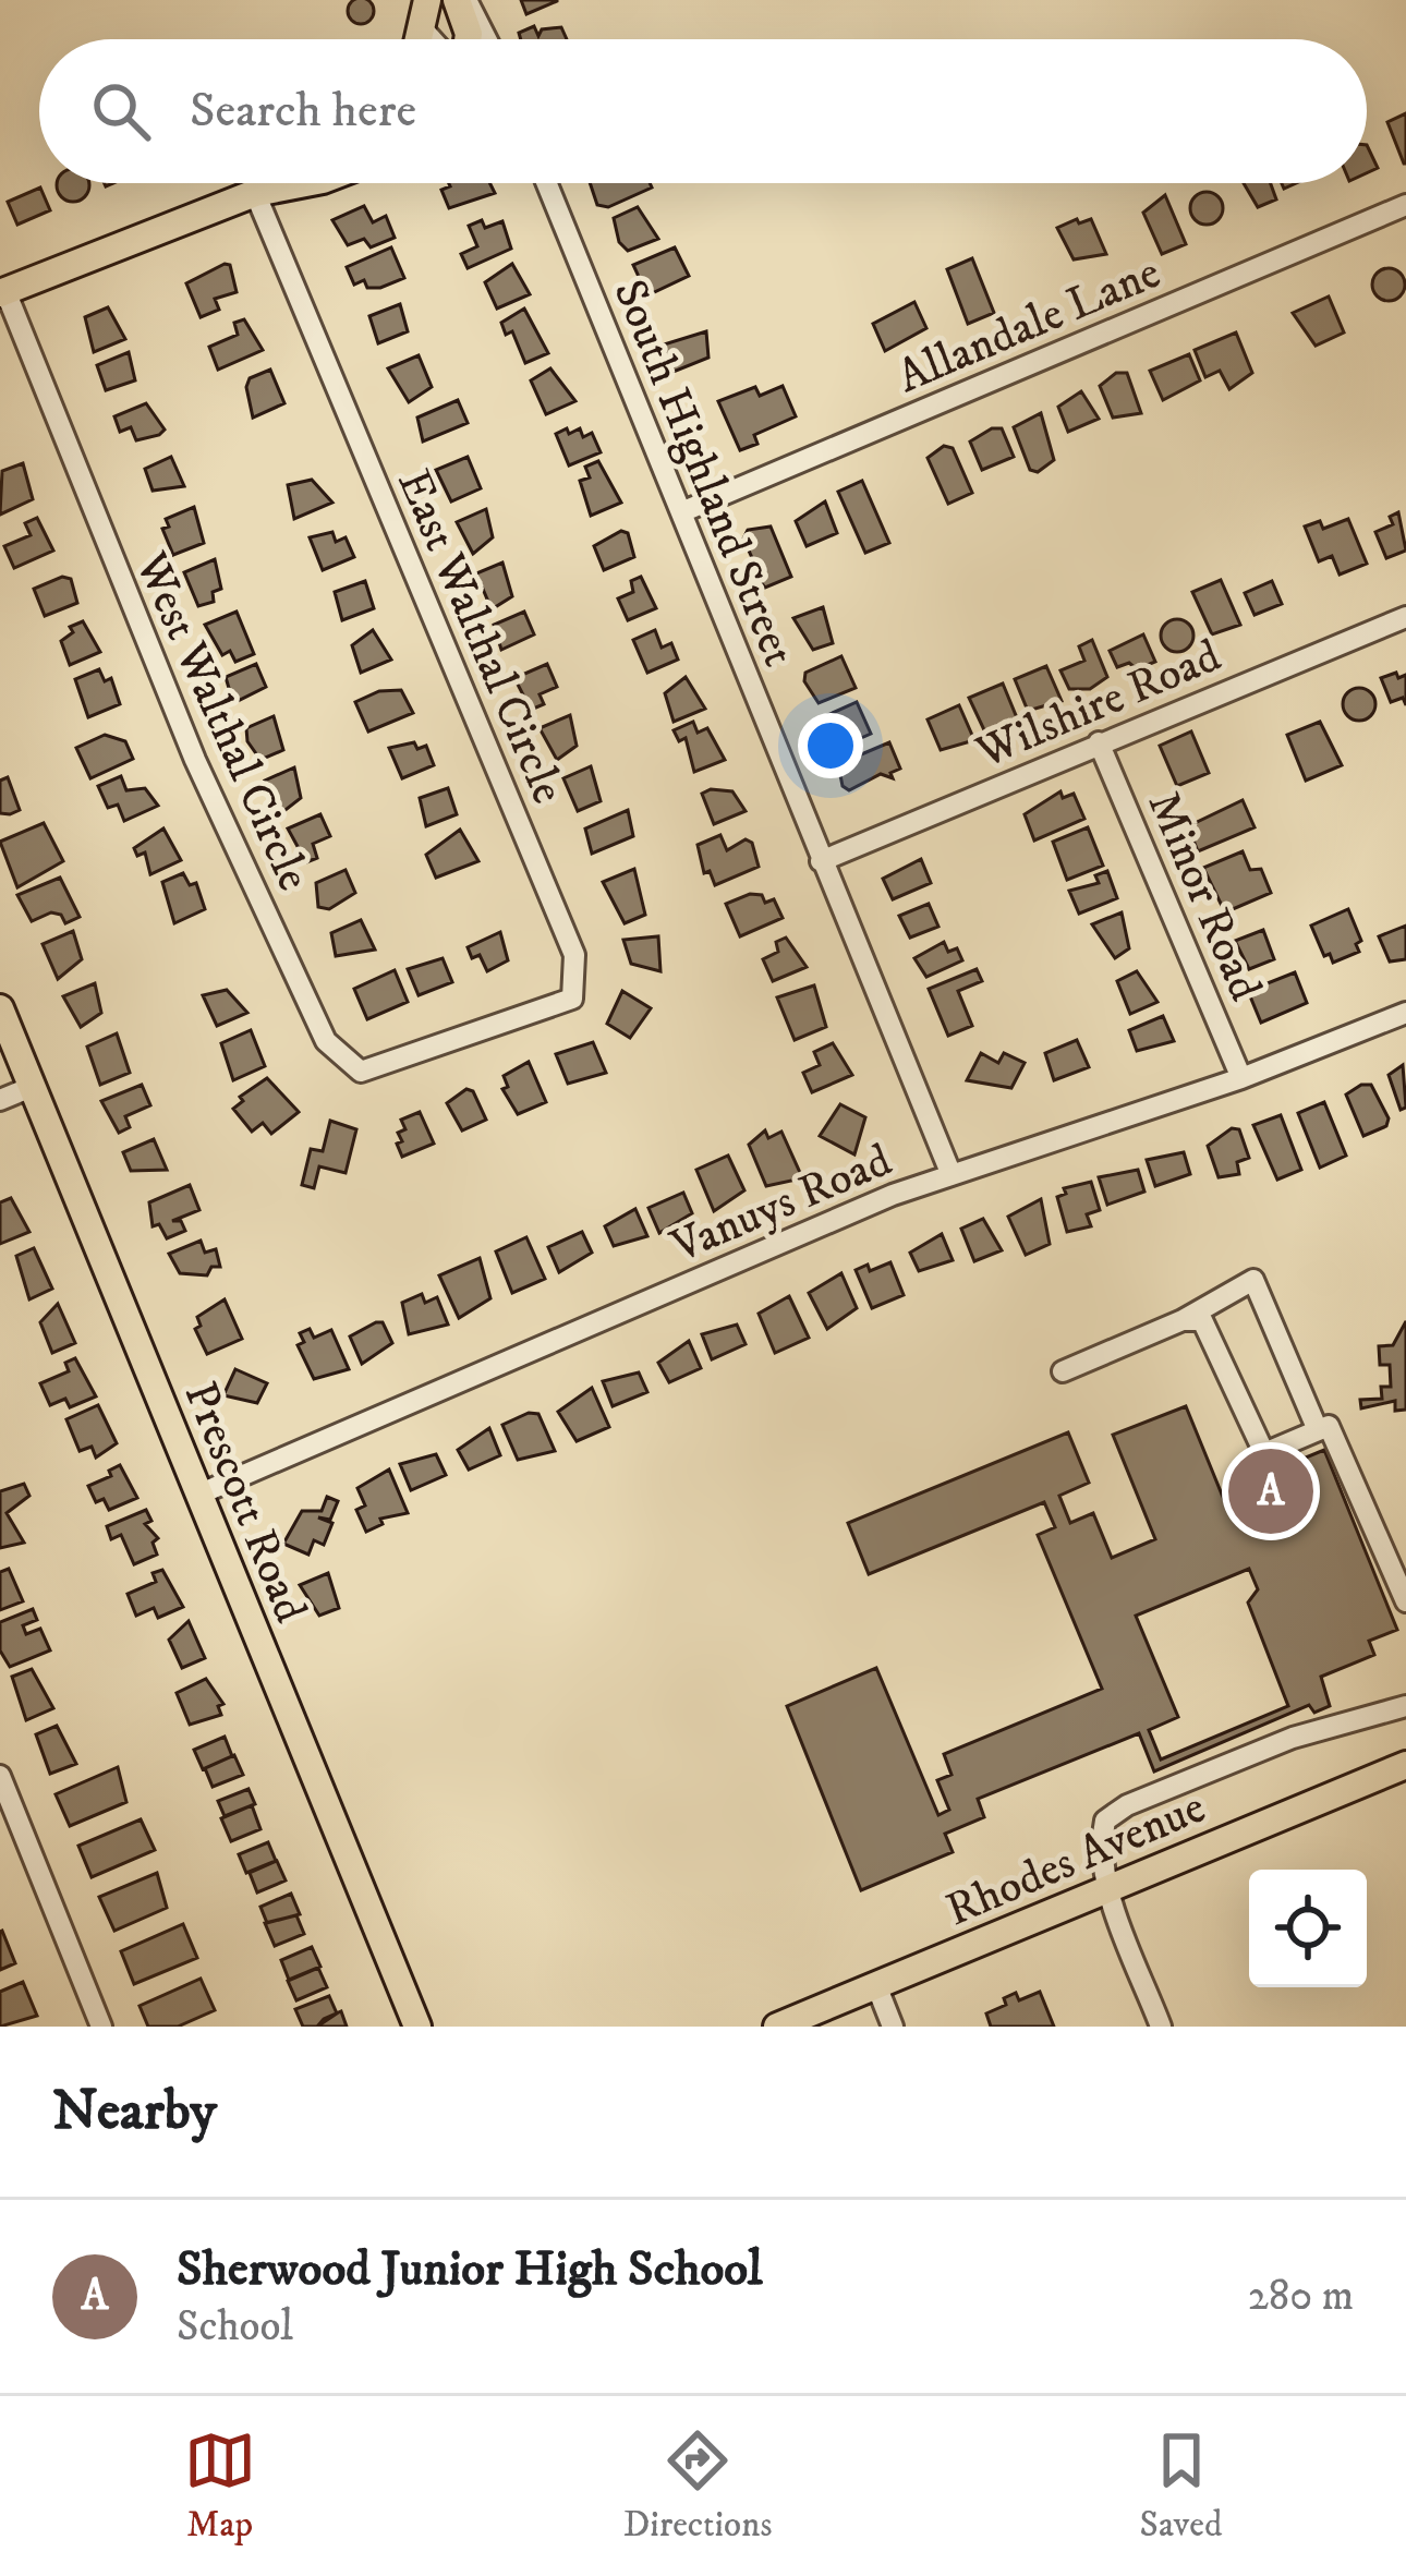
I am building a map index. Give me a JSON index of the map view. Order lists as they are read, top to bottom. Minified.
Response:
{"streets":{"main road":["Prescott Road","Rhodes Avenue"],"street":["Allandale Lane","South Highland Street","East Walthal Circle","Wilshire Road","West Walthal Circle","Minor Road","Vanuys Road"]},"crossings":[["Allandale Lane","South Highland Street"],["South Highland Street","Wilshire Road"],["South Highland Street","Vanuys Road"],["East Walthal Circle","West Walthal Circle"],["Wilshire Road","Minor Road"],["Minor Road","Vanuys Road"],["Vanuys Road","Prescott Road"]],"page":{"search":"Search here","pins":"A","heading":"Nearby","list":[{"mark":"A","name":"Sherwood Junior High School","note":"School","value":"280 m"}],"nav":["Map","Directions","Saved"]}}
